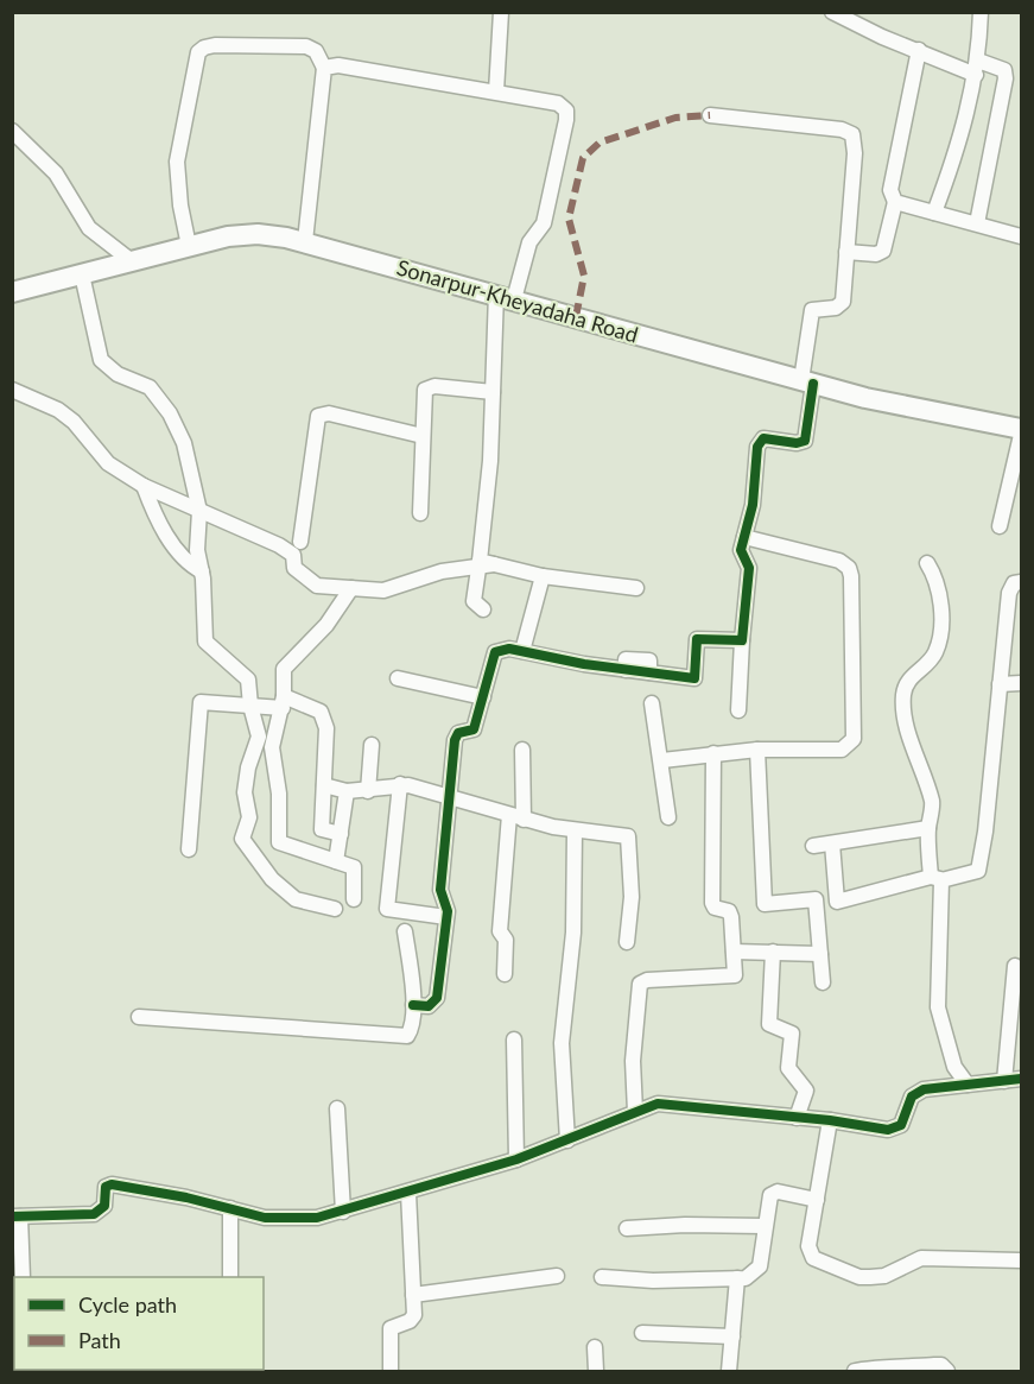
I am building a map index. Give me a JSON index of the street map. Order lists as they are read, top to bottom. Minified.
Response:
{"streets":{"main road":["Sonarpur-Kheyadaha Road"]},"legend":["Cycle path","Path"]}
